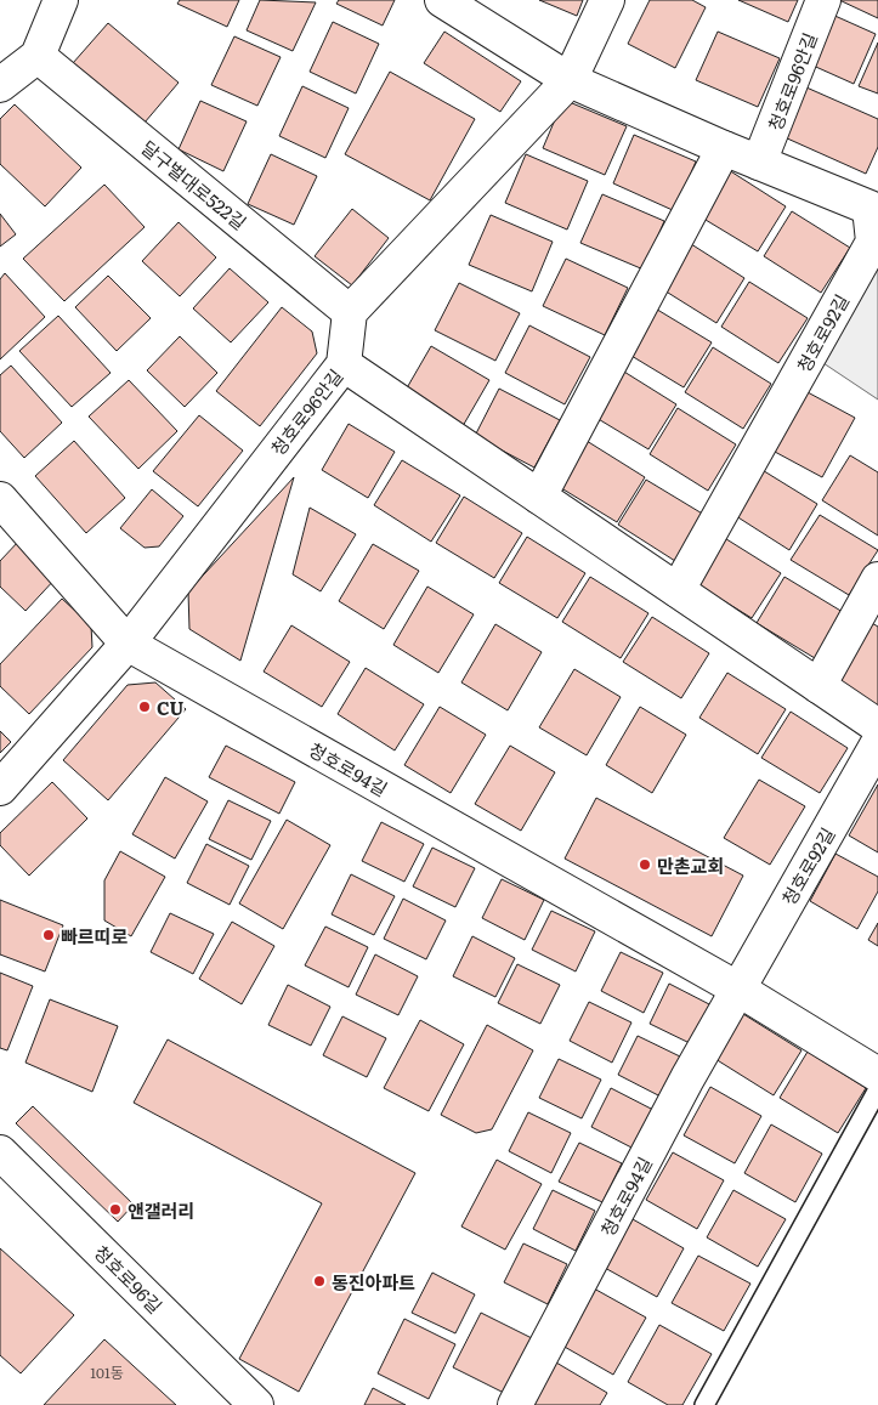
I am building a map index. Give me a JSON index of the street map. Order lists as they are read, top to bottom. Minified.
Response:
{"streets":{"street":["청호로96안길","달구벌대로522길","청호로92길","청호로94길","청호로96길"]},"crossings":[["청호로96안길","달구벌대로522길"],["청호로96안길","청호로92길"],["청호로96안길","청호로94길"],["청호로92길","청호로94길"]],"places":["CU","만촌교회","빠르띠로","앤갤러리","동진아파트"],"house_numbers":["101동"]}
